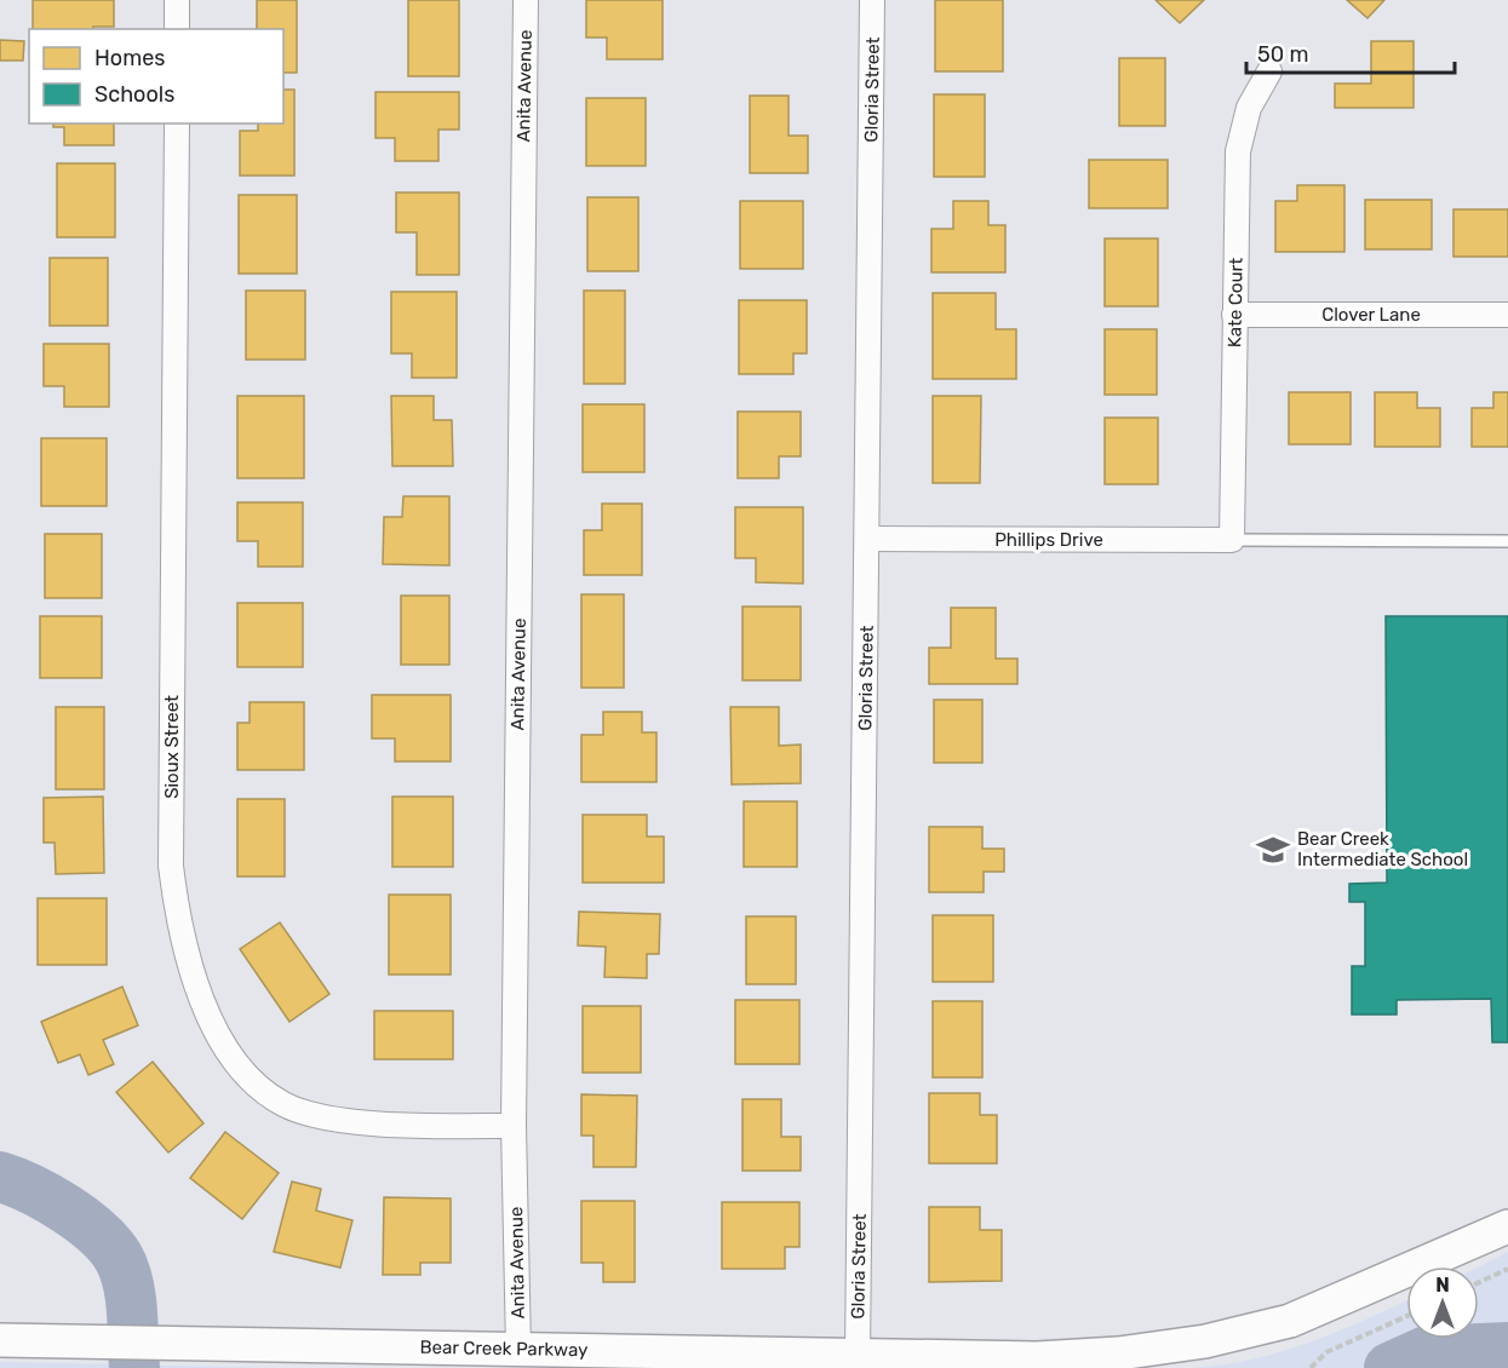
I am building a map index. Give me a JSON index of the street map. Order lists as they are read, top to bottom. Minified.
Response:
{"streets":{"main road":["Bear Creek Parkway"],"street":["Anita Avenue","Gloria Street","Kate Court","Clover Lane","Phillips Drive","Sioux Street"]},"crossings":[["Anita Avenue","Sioux Street"],["Anita Avenue","Bear Creek Parkway"],["Gloria Street","Phillips Drive"],["Gloria Street","Bear Creek Parkway"],["Kate Court","Clover Lane"],["Kate Court","Phillips Drive"]],"places":{"school or university":["Bear Creek Intermediate School"]},"legend":["Homes","Schools"],"scale_bar":"50 m","north":"top"}
